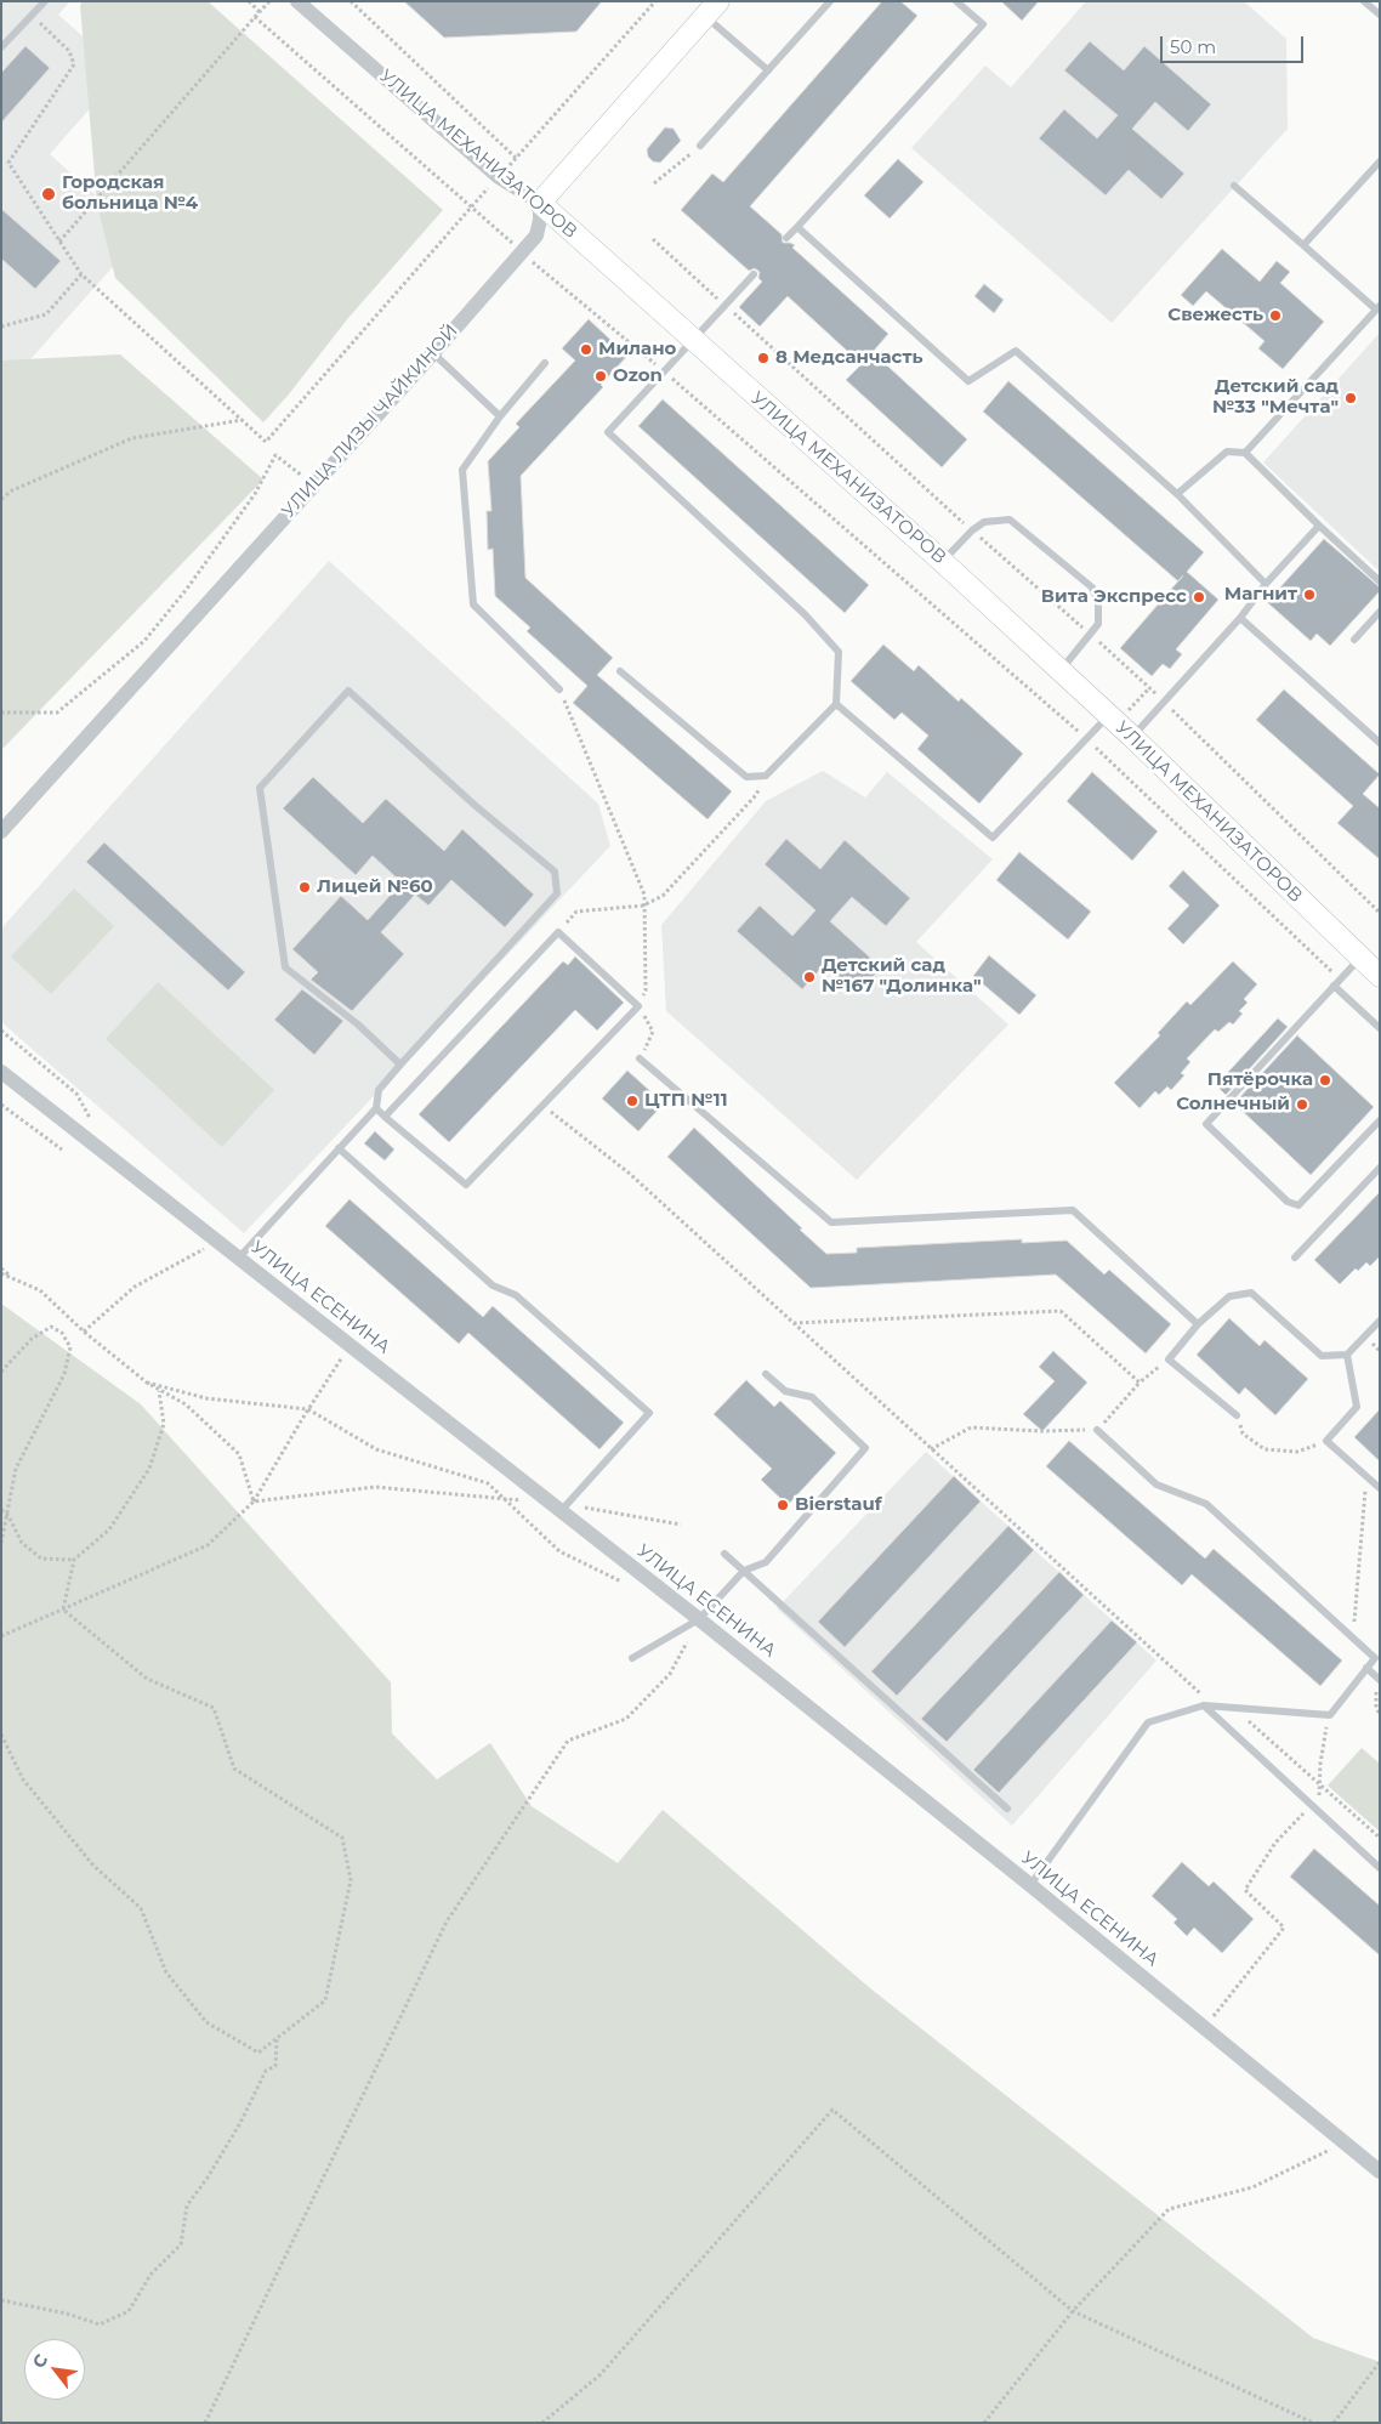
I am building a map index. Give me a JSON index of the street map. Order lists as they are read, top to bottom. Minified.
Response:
{"streets":{"main road":["УЛИЦА МЕХАНИЗАТОРОВ"],"street":["УЛИЦА ЛИЗЫ ЧАЙКИНОЙ","УЛИЦА ЕСЕНИНА"]},"crossings":[["УЛИЦА МЕХАНИЗАТОРОВ","УЛИЦА ЛИЗЫ ЧАЙКИНОЙ"]],"places":["Городская больница №4","Свежесть","Милано","8 Медсанчасть","Ozon","Детский сад №33 \"Мечта\"","Магнит","Вита Экспресс","Лицей №60","Детский сад №167 \"Долинка\"","Пятёрочка","ЦТП №11","Солнечный","Bierstauf"],"scale_bar":"50 m","north":"top left"}
